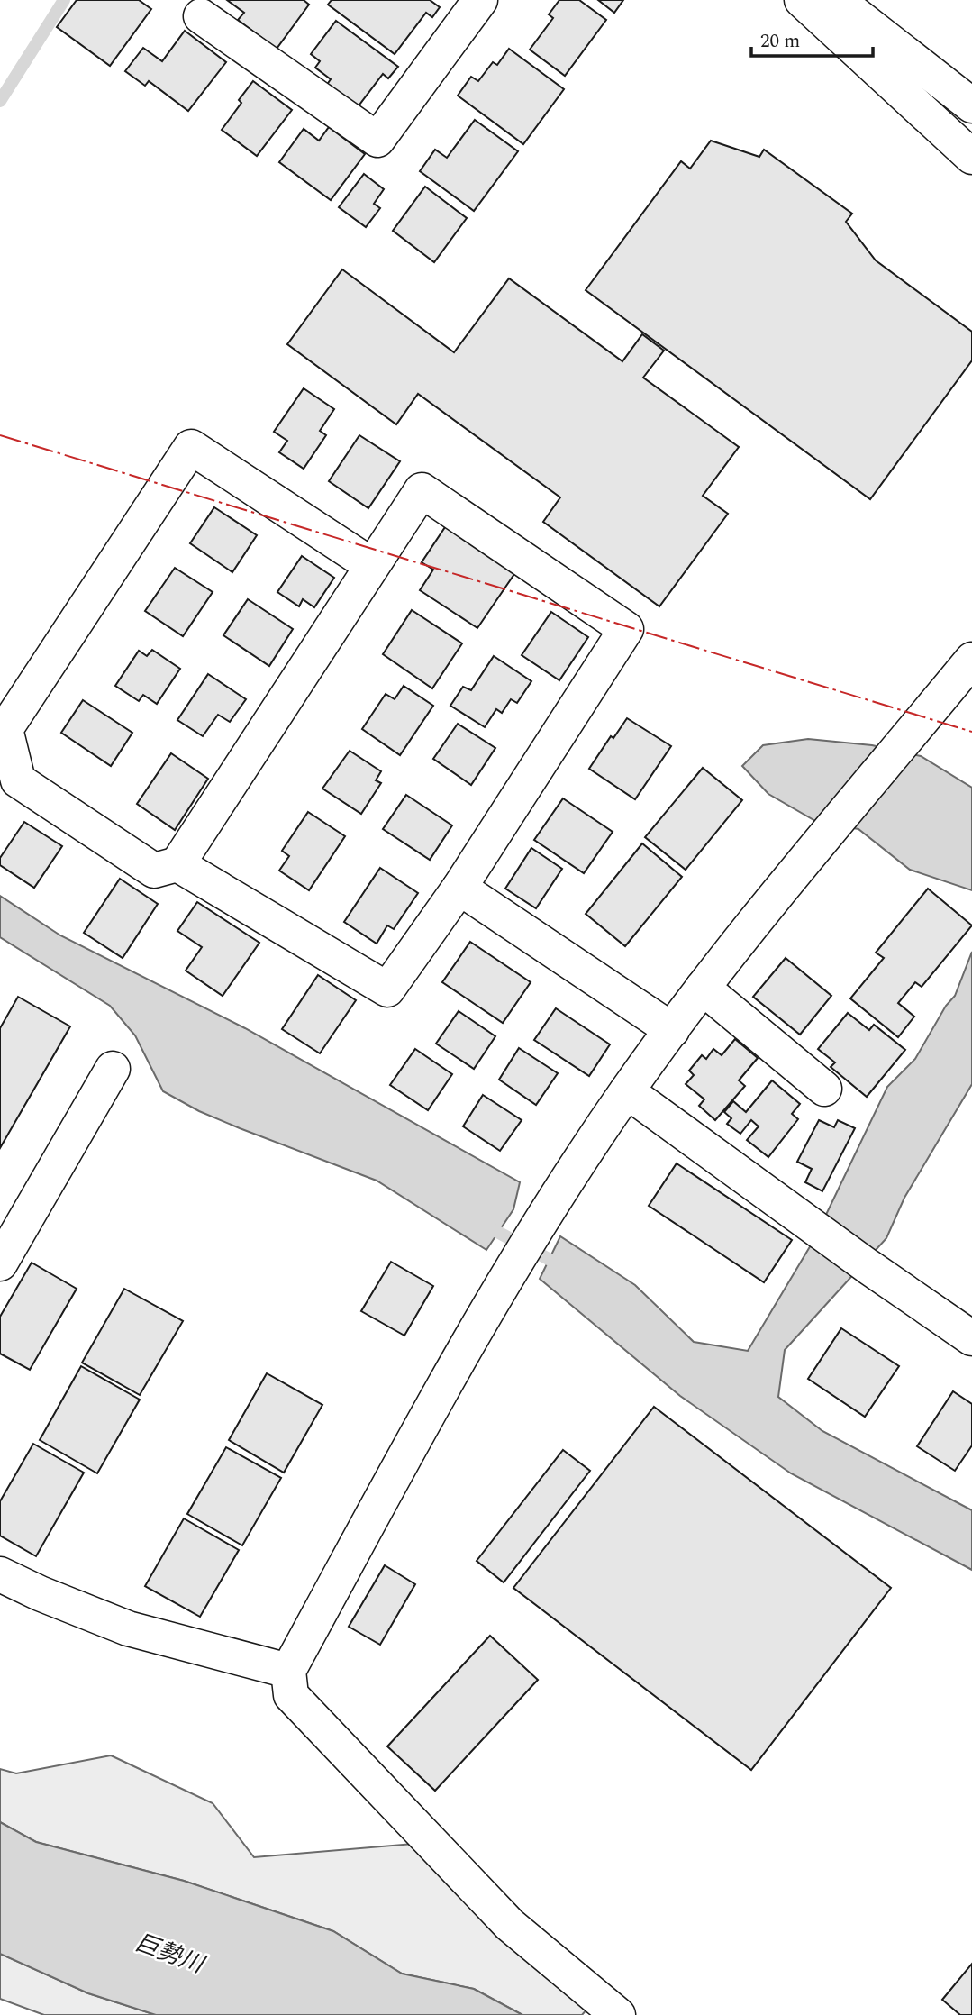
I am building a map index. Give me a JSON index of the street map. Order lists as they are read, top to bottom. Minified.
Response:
{"water":["巨勢川"],"scale_bar":"20 m"}
